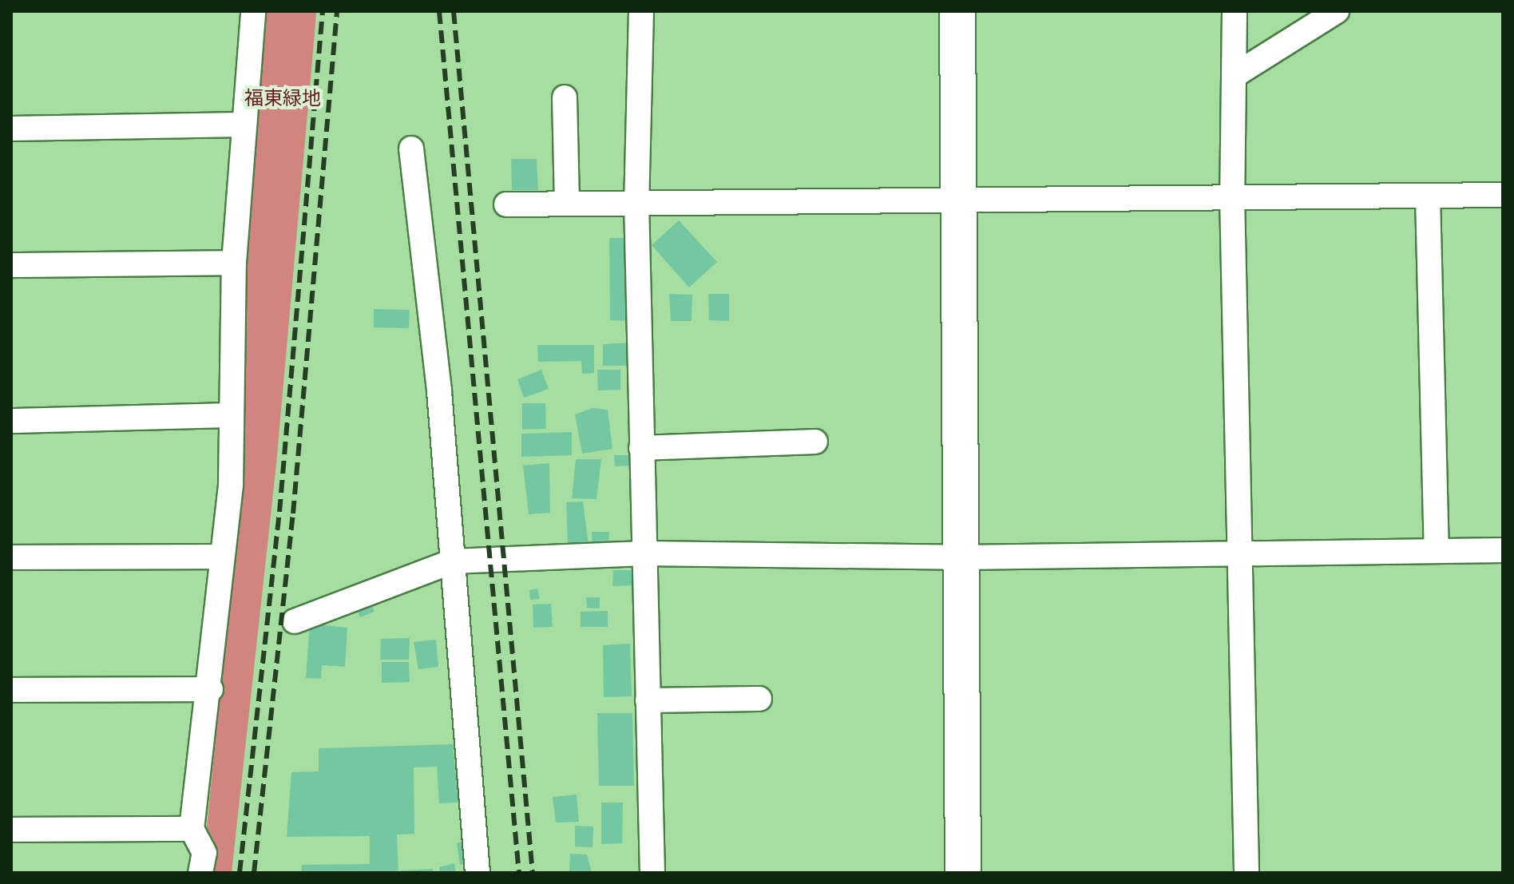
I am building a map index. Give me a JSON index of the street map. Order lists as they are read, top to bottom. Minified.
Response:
{"parks":["福東緑地"]}
